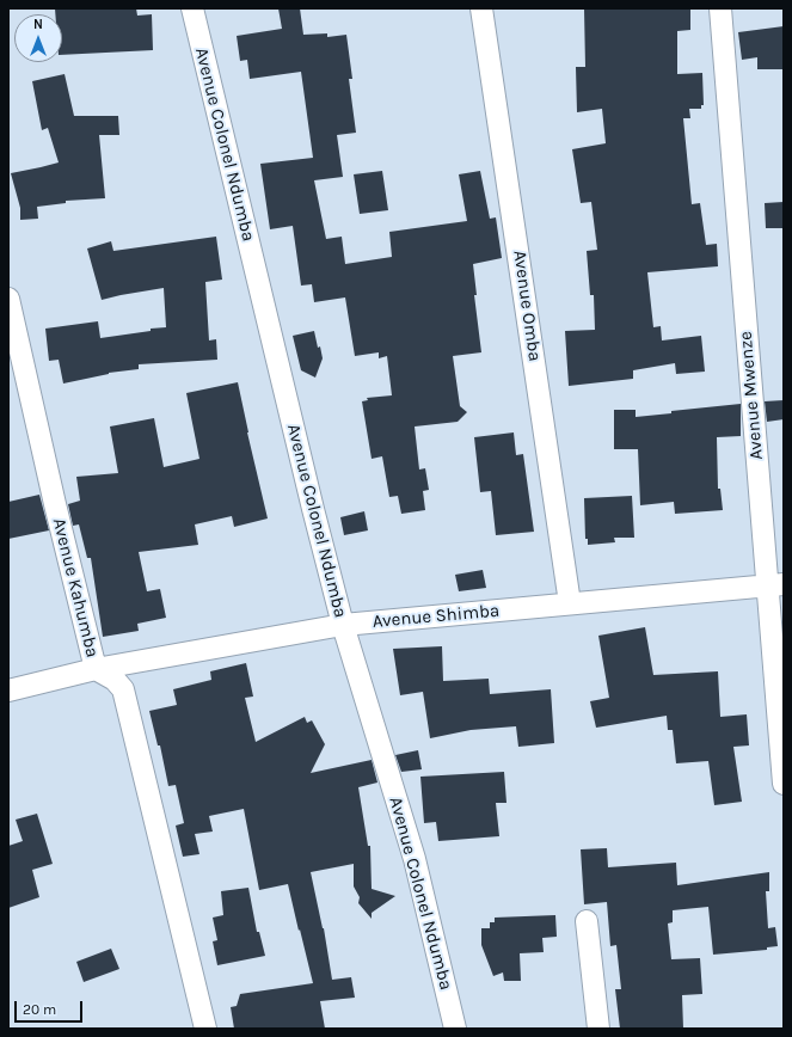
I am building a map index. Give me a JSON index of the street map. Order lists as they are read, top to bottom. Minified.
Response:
{"streets":{"street":["Avenue Colonel Ndumba","Avenue Omba","Avenue Mwenze","Avenue Kahumba","Avenue Shimba"]},"crossings":[["Avenue Colonel Ndumba","Avenue Shimba"],["Avenue Omba","Avenue Shimba"],["Avenue Mwenze","Avenue Shimba"],["Avenue Kahumba","Avenue Shimba"]],"scale_bar":"20 m","north":"top"}
